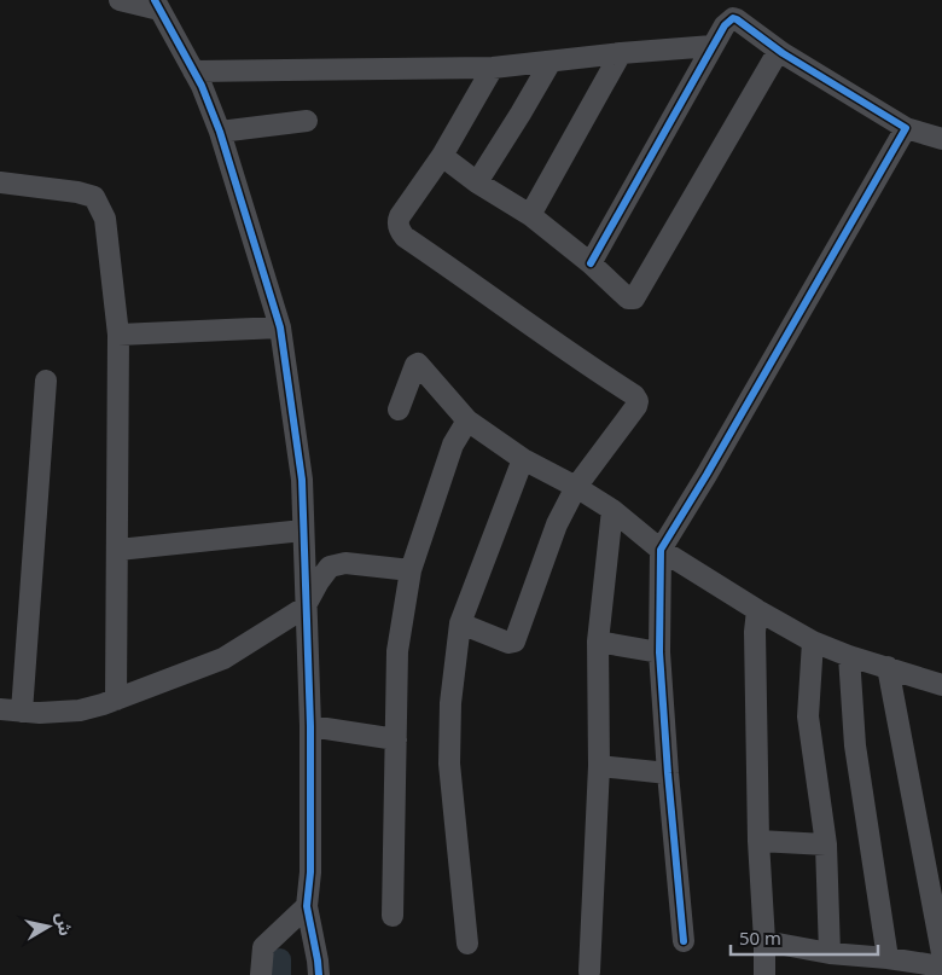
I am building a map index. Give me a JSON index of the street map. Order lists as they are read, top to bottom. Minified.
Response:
{"scale_bar":"50 m","north":"right"}
